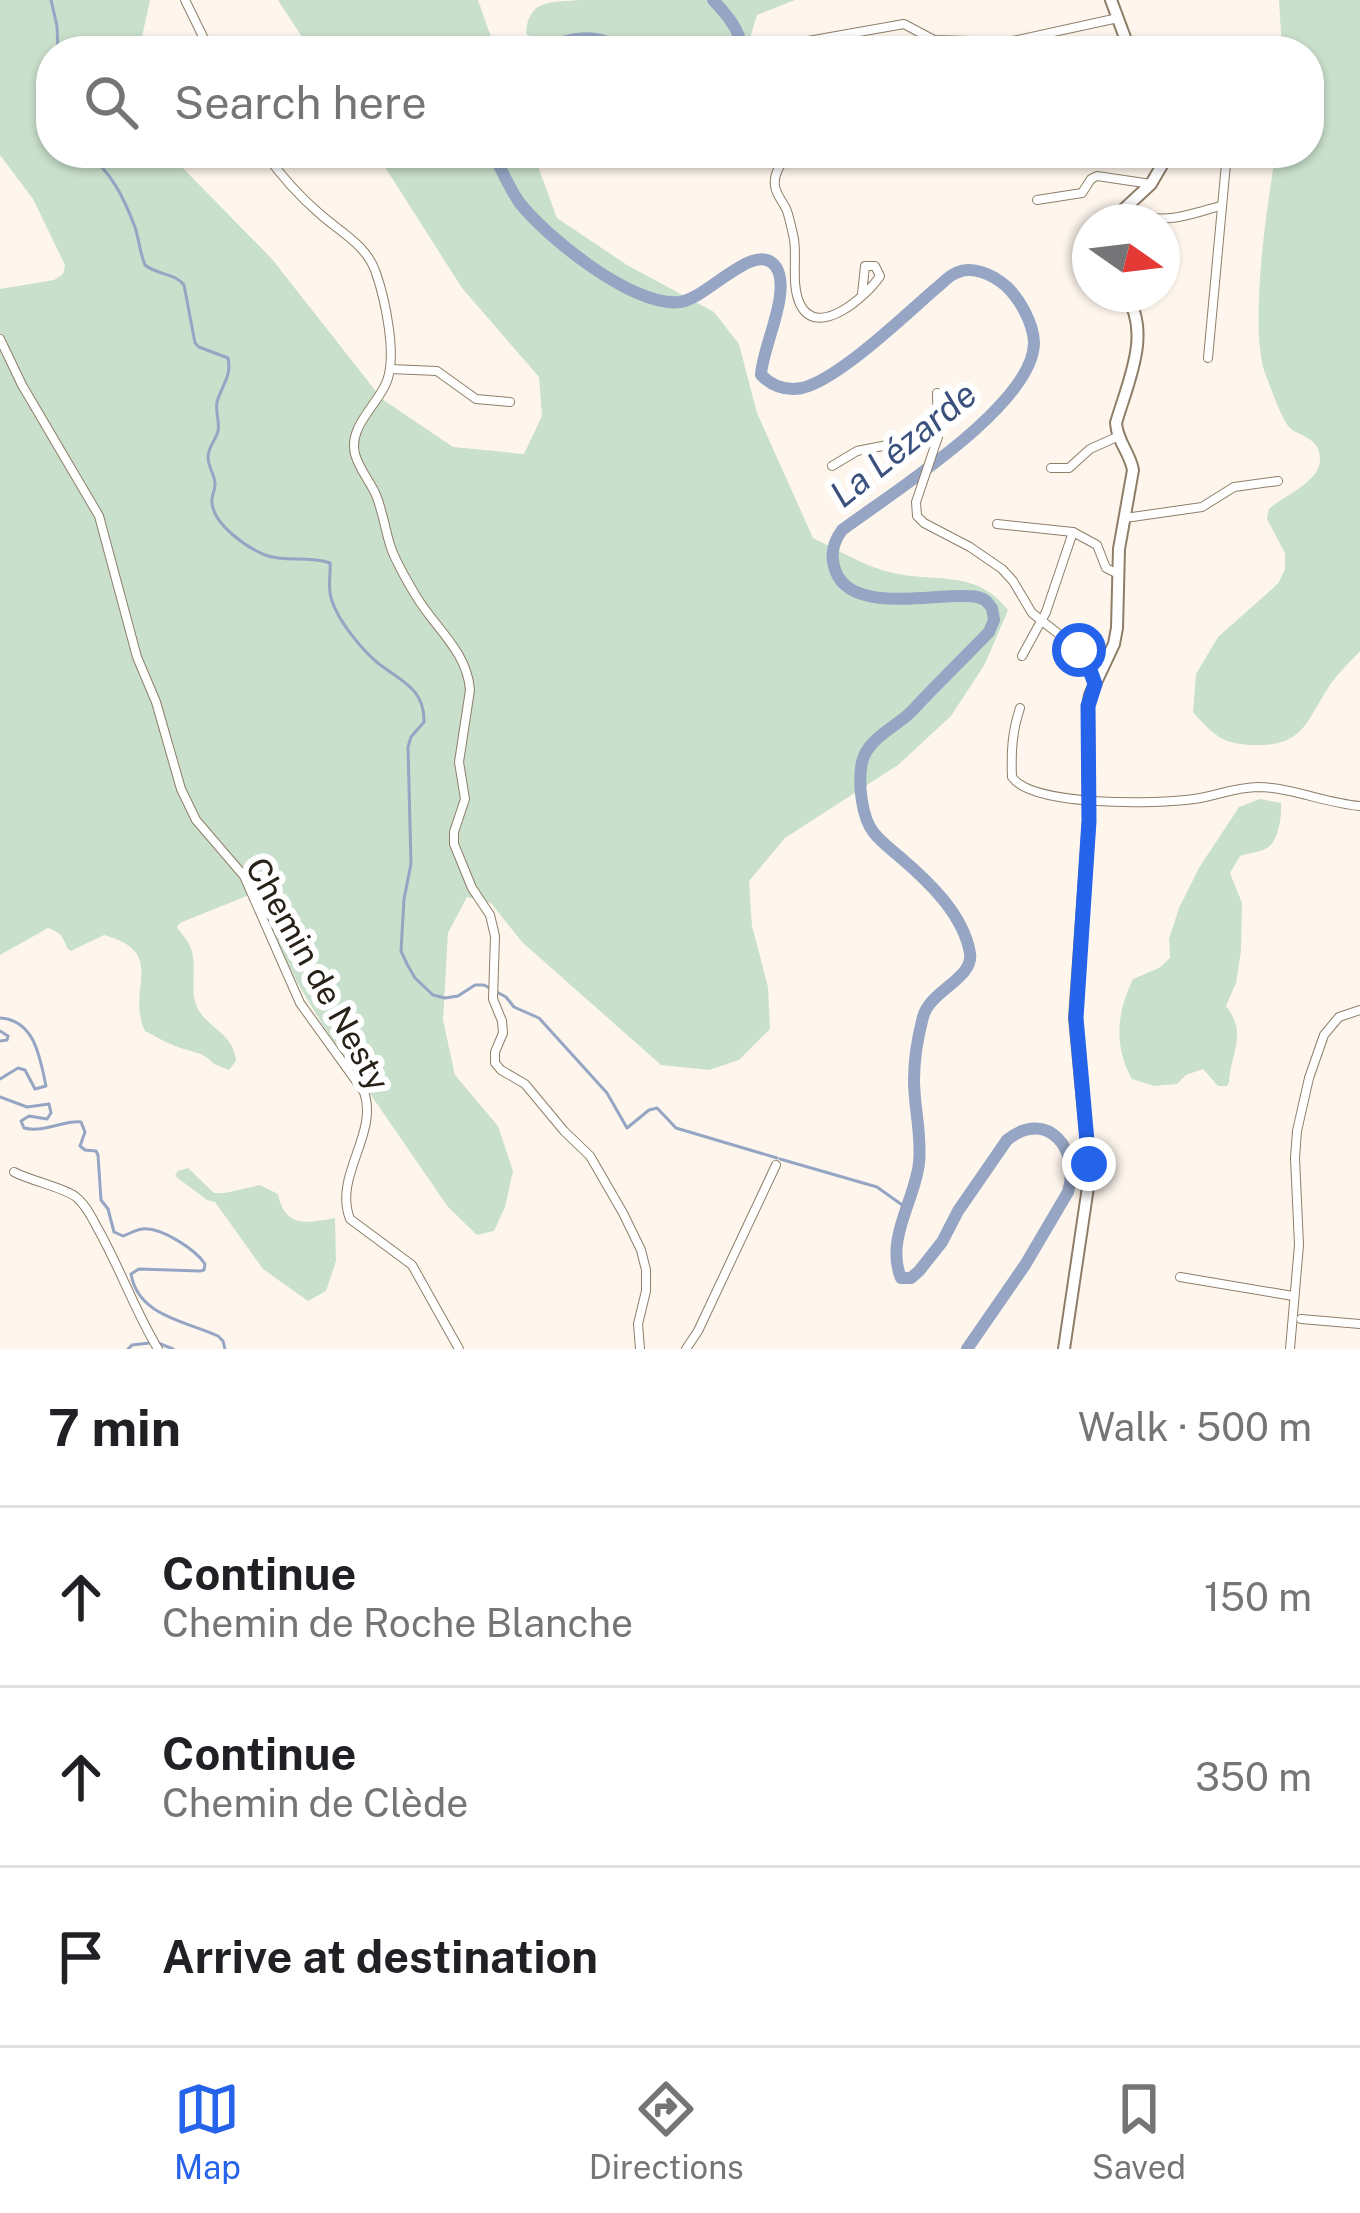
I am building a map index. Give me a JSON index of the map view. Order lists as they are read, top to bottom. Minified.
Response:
{"streets":{"street":["Chemin de Nesty"]},"water":["La Lézarde"],"north":"right","page":{"search":"Search here","heading":["7 min","Walk · 500 m"],"list":[["Continue","Chemin de Roche Blanche","150 m"],["Continue","Chemin de Clède","350 m"],"Arrive at destination"],"nav":["Map","Directions","Saved"]}}
